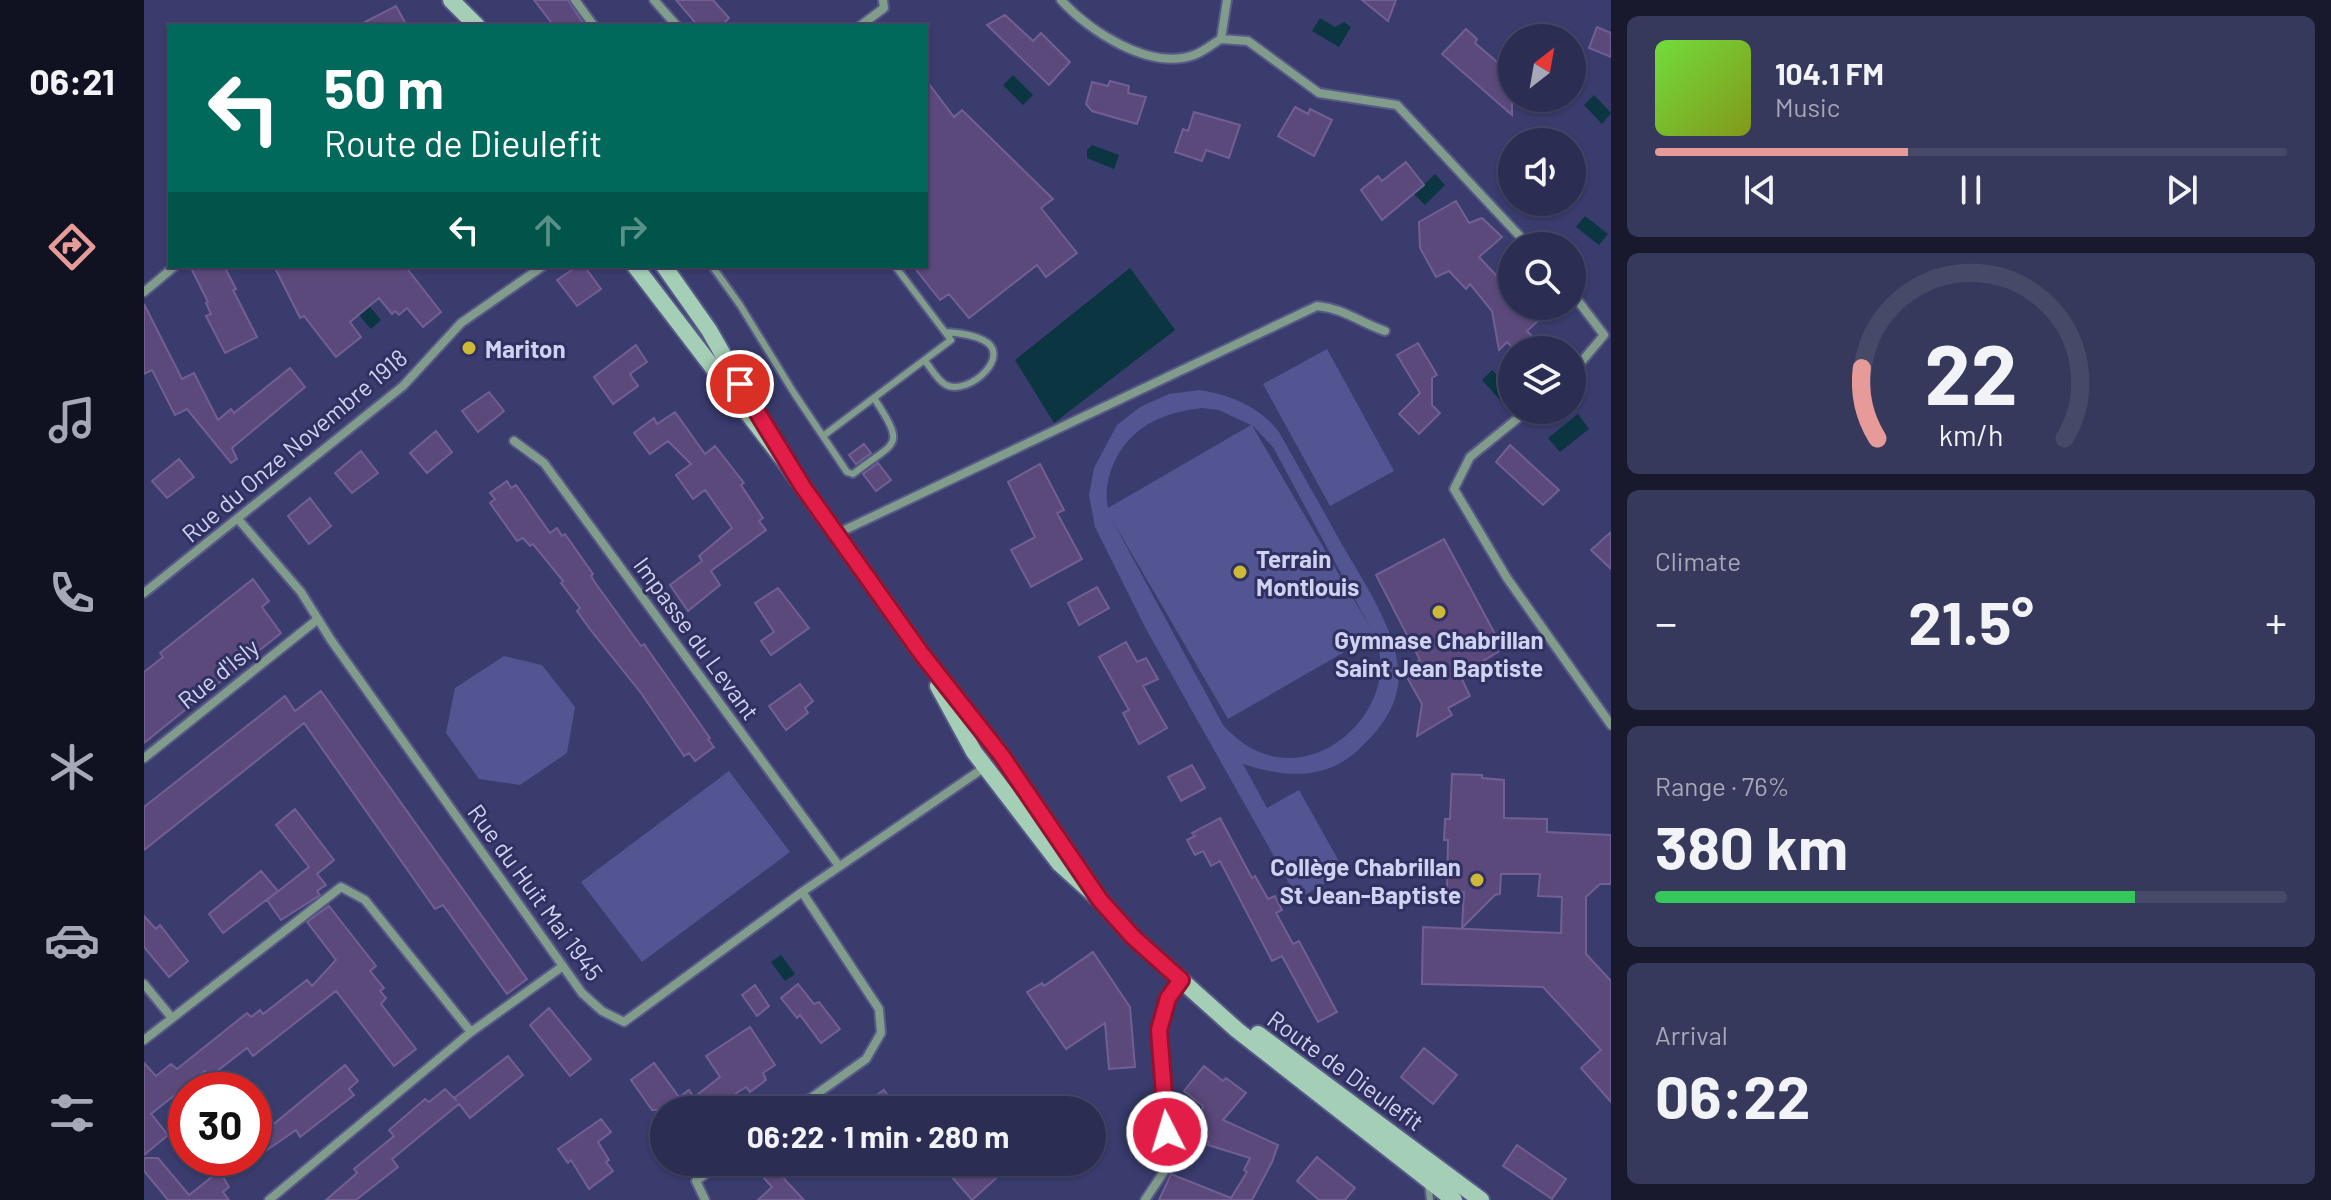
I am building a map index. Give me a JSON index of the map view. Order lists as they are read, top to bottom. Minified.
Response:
{"streets":{"main road":["Route de Dieulefit"],"street":["Rue du Onze Novembre 1918","Impasse du Levant","Rue d'Isly","Rue du Huit Mai 1945"]},"crossings":[["Rue du Onze Novembre 1918","Rue du Huit Mai 1945"],["Impasse du Levant","Rue du Huit Mai 1945"],["Rue d'Isly","Rue du Huit Mai 1945"],["Rue du Huit Mai 1945","Route de Dieulefit"]],"places":["Mariton","Terrain Montlouis","Gymnase Chabrillan Saint Jean Baptiste","Collège Chabrillan St Jean-Baptiste"],"north":"top right","page":{"tabs":"06:21","turn":["50 m","Route de Dieulefit"],"song":["104.1 FM","Music"],"tile":["Climate",["Range · 76%","380 km"],["Arrival","06:22"]],"heat":["−","21.5°","+"],"limit":"30","trip":"06:22 · 1 min · 280 m","gauge":["22","km/h"]}}
